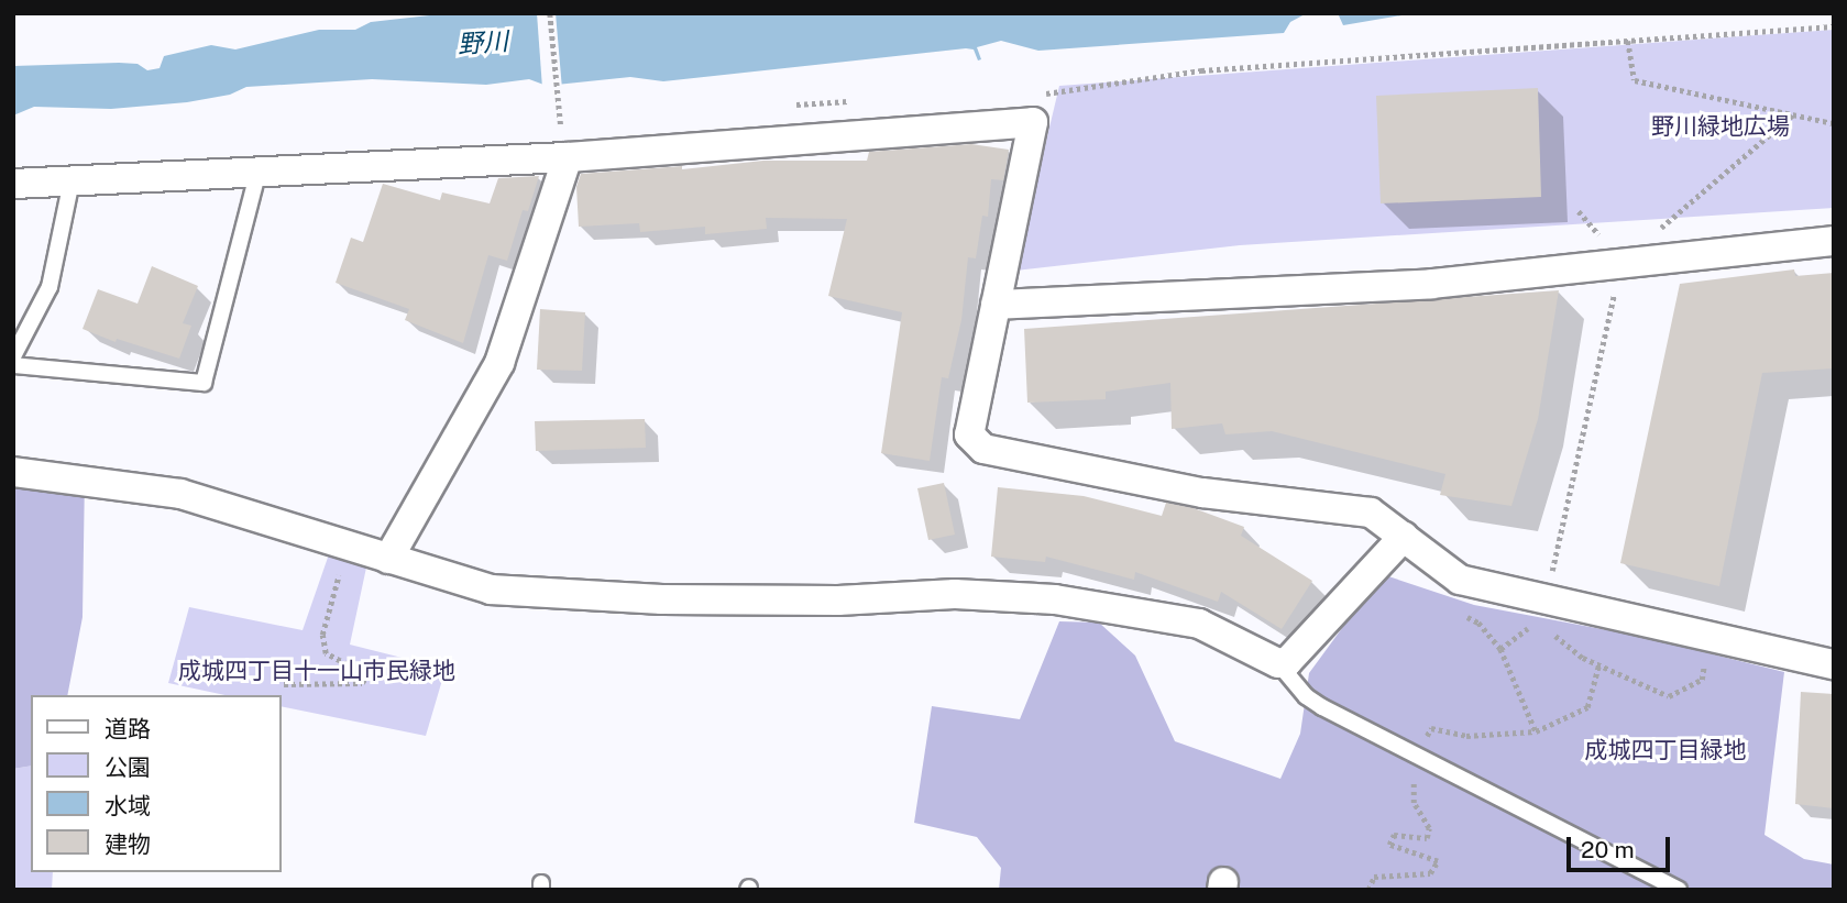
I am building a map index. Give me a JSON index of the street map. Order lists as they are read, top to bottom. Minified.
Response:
{"water":["野川"],"parks":["野川緑地広場","成城四丁目十一山市民緑地","成城四丁目緑地"],"legend":["道路","公園","水域","建物"],"scale_bar":"20 m"}
